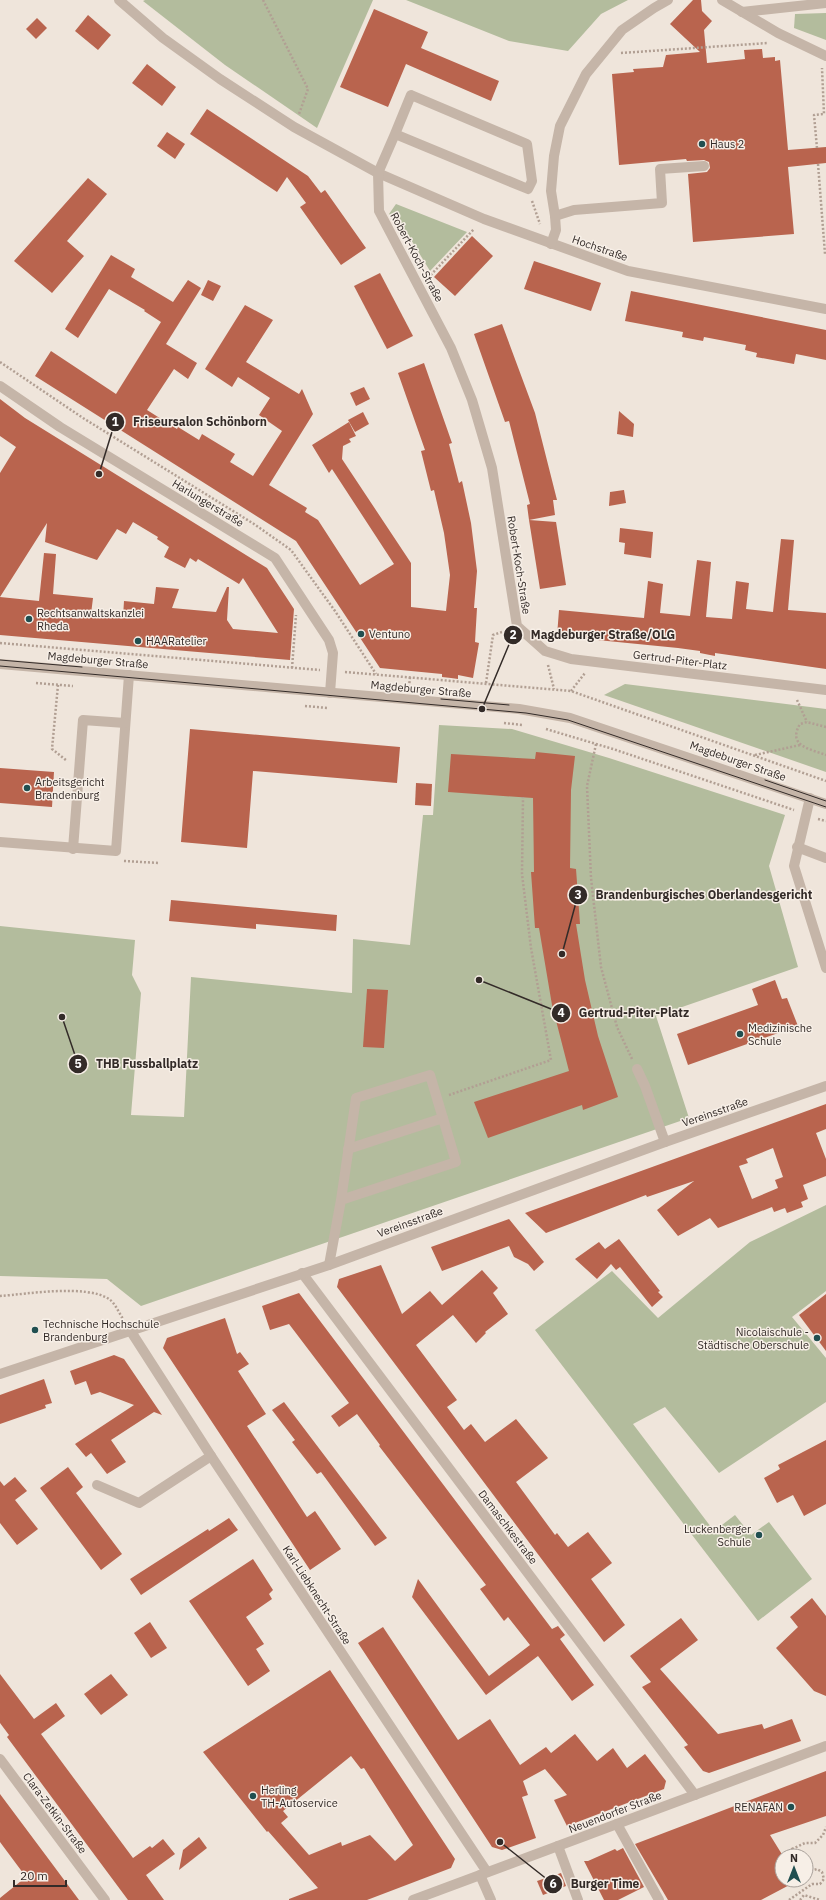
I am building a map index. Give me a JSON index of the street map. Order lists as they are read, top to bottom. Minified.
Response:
{"streets":{"street":["Hochstraße","Robert-Koch-Straße","Harlungerstraße","Magdeburger Straße","Gertrud-Piter-Platz","Vereinsstraße","Damaschkestraße","Karl-Liebknecht-Straße","Neuendorfer Straße","Clara-Zetkin-Straße"]},"crossings":[["Hochstraße","Robert-Koch-Straße"],["Robert-Koch-Straße","Gertrud-Piter-Platz"],["Harlungerstraße","Magdeburger Straße"],["Vereinsstraße","Damaschkestraße"],["Vereinsstraße","Karl-Liebknecht-Straße"],["Damaschkestraße","Neuendorfer Straße"],["Karl-Liebknecht-Straße","Neuendorfer Straße"]],"places":["Haus 2","Friseursalon Schönborn","Rechtsanwaltskanzlei Rheda","Ventuno","HAARatelier","Magdeburger Straße/OLG","Arbeitsgericht Brandenburg","Brandenburgisches Oberlandesgericht","Gertrud-Piter-Platz","THB Fussballplatz","Medizinische Schule","Technische Hochschule Brandenburg","Nicolaischule - Städtische Oberschule","Luckenberger Schule","Herling TH-Autoservice","RENAFAN","Burger Time"],"scale_bar":"20 m","north":"top"}
